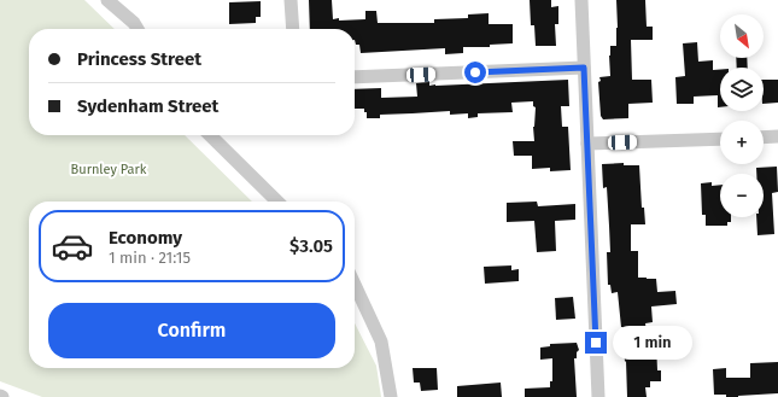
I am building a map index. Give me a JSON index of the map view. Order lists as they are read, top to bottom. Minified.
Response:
{"parks":["Burnley Park"],"north":"bottom right","page":{"map_buttons":["+","−"],"banner":["Princess Street","Sydenham Street"],"list":[{"name":"Economy","note":"1 min · 21:15","value":"$3.05"}],"buttons":"Confirm","bubble":"1 min"}}
